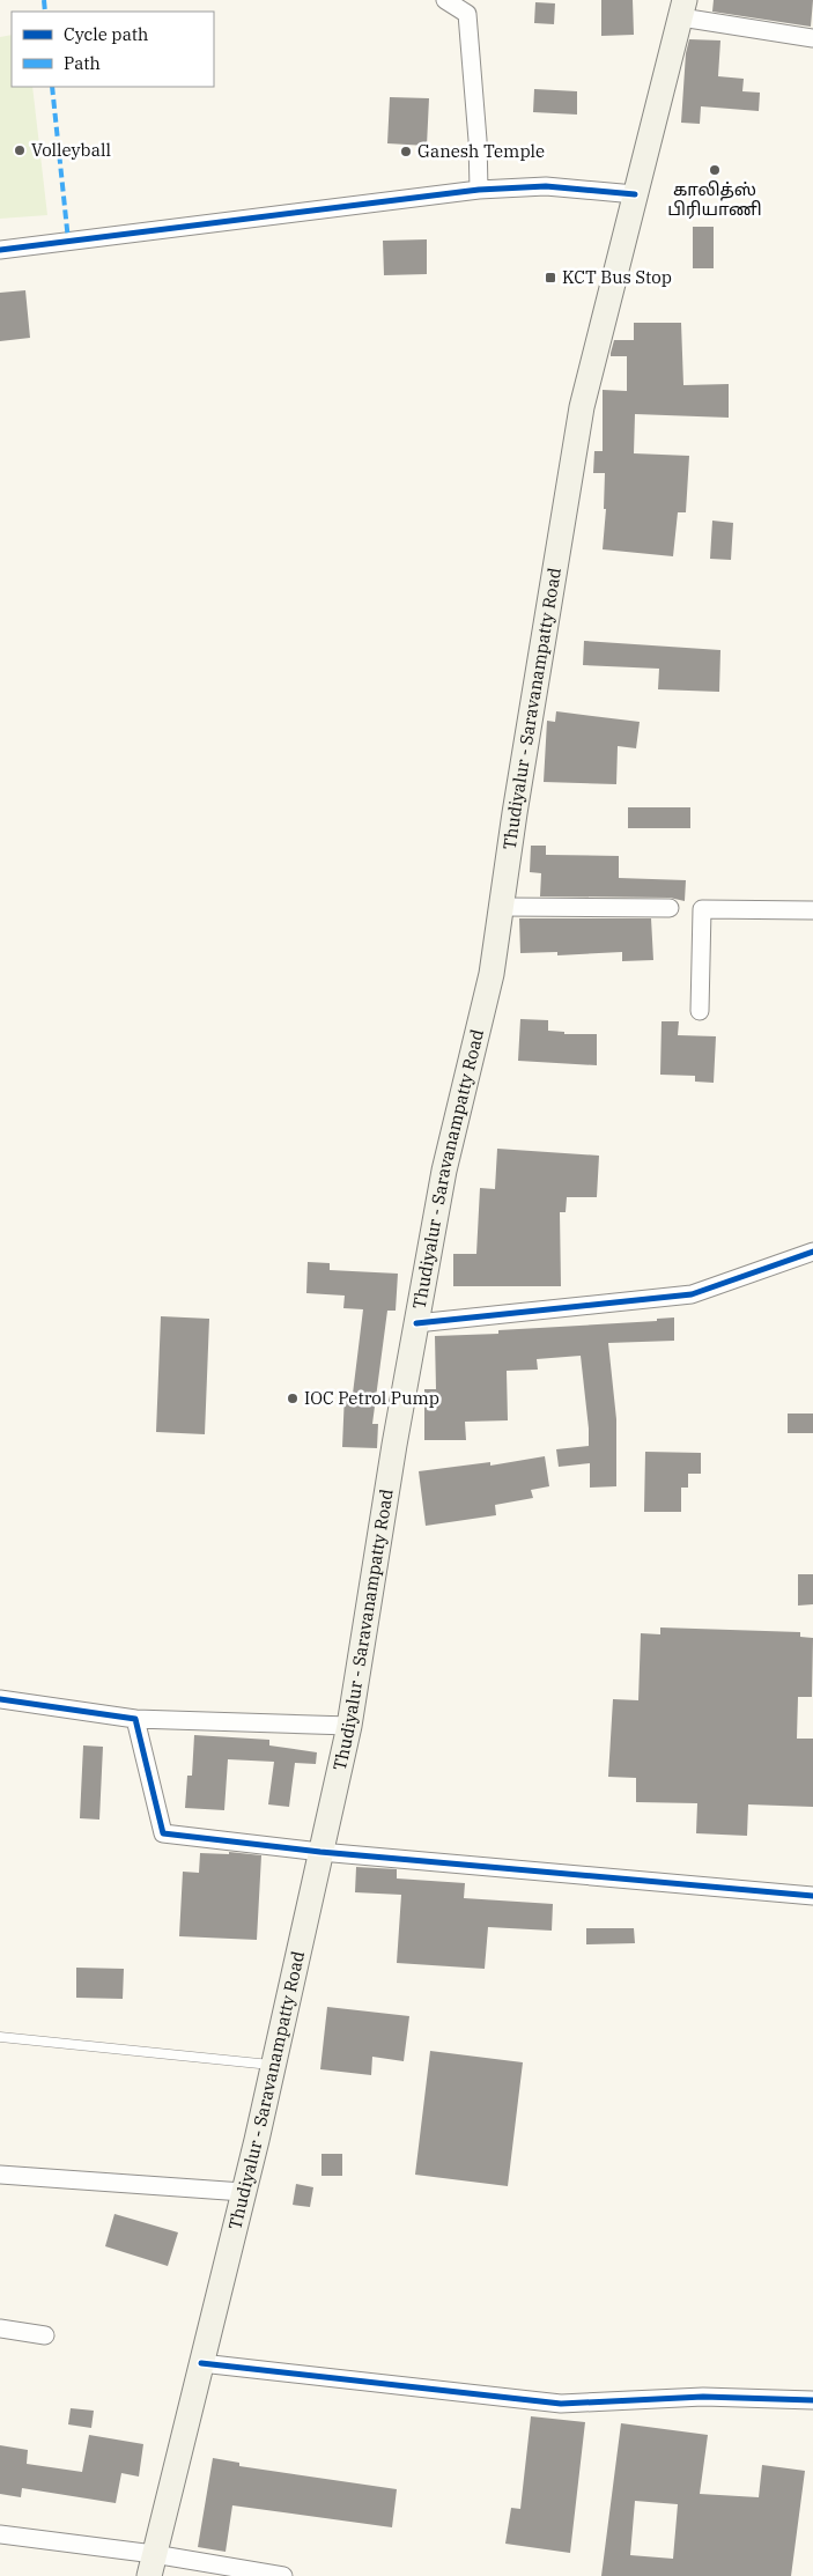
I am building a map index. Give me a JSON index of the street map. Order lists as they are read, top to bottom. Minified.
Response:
{"streets":{"main road":["Thudiyalur - Saravanampatty Road"]},"places":{"other":["Volleyball","Ganesh Temple","காலித்ஸ் பிரியாணி","IOC Petrol Pump"],"transit":["KCT Bus Stop"]},"legend":["Cycle path","Path"]}
